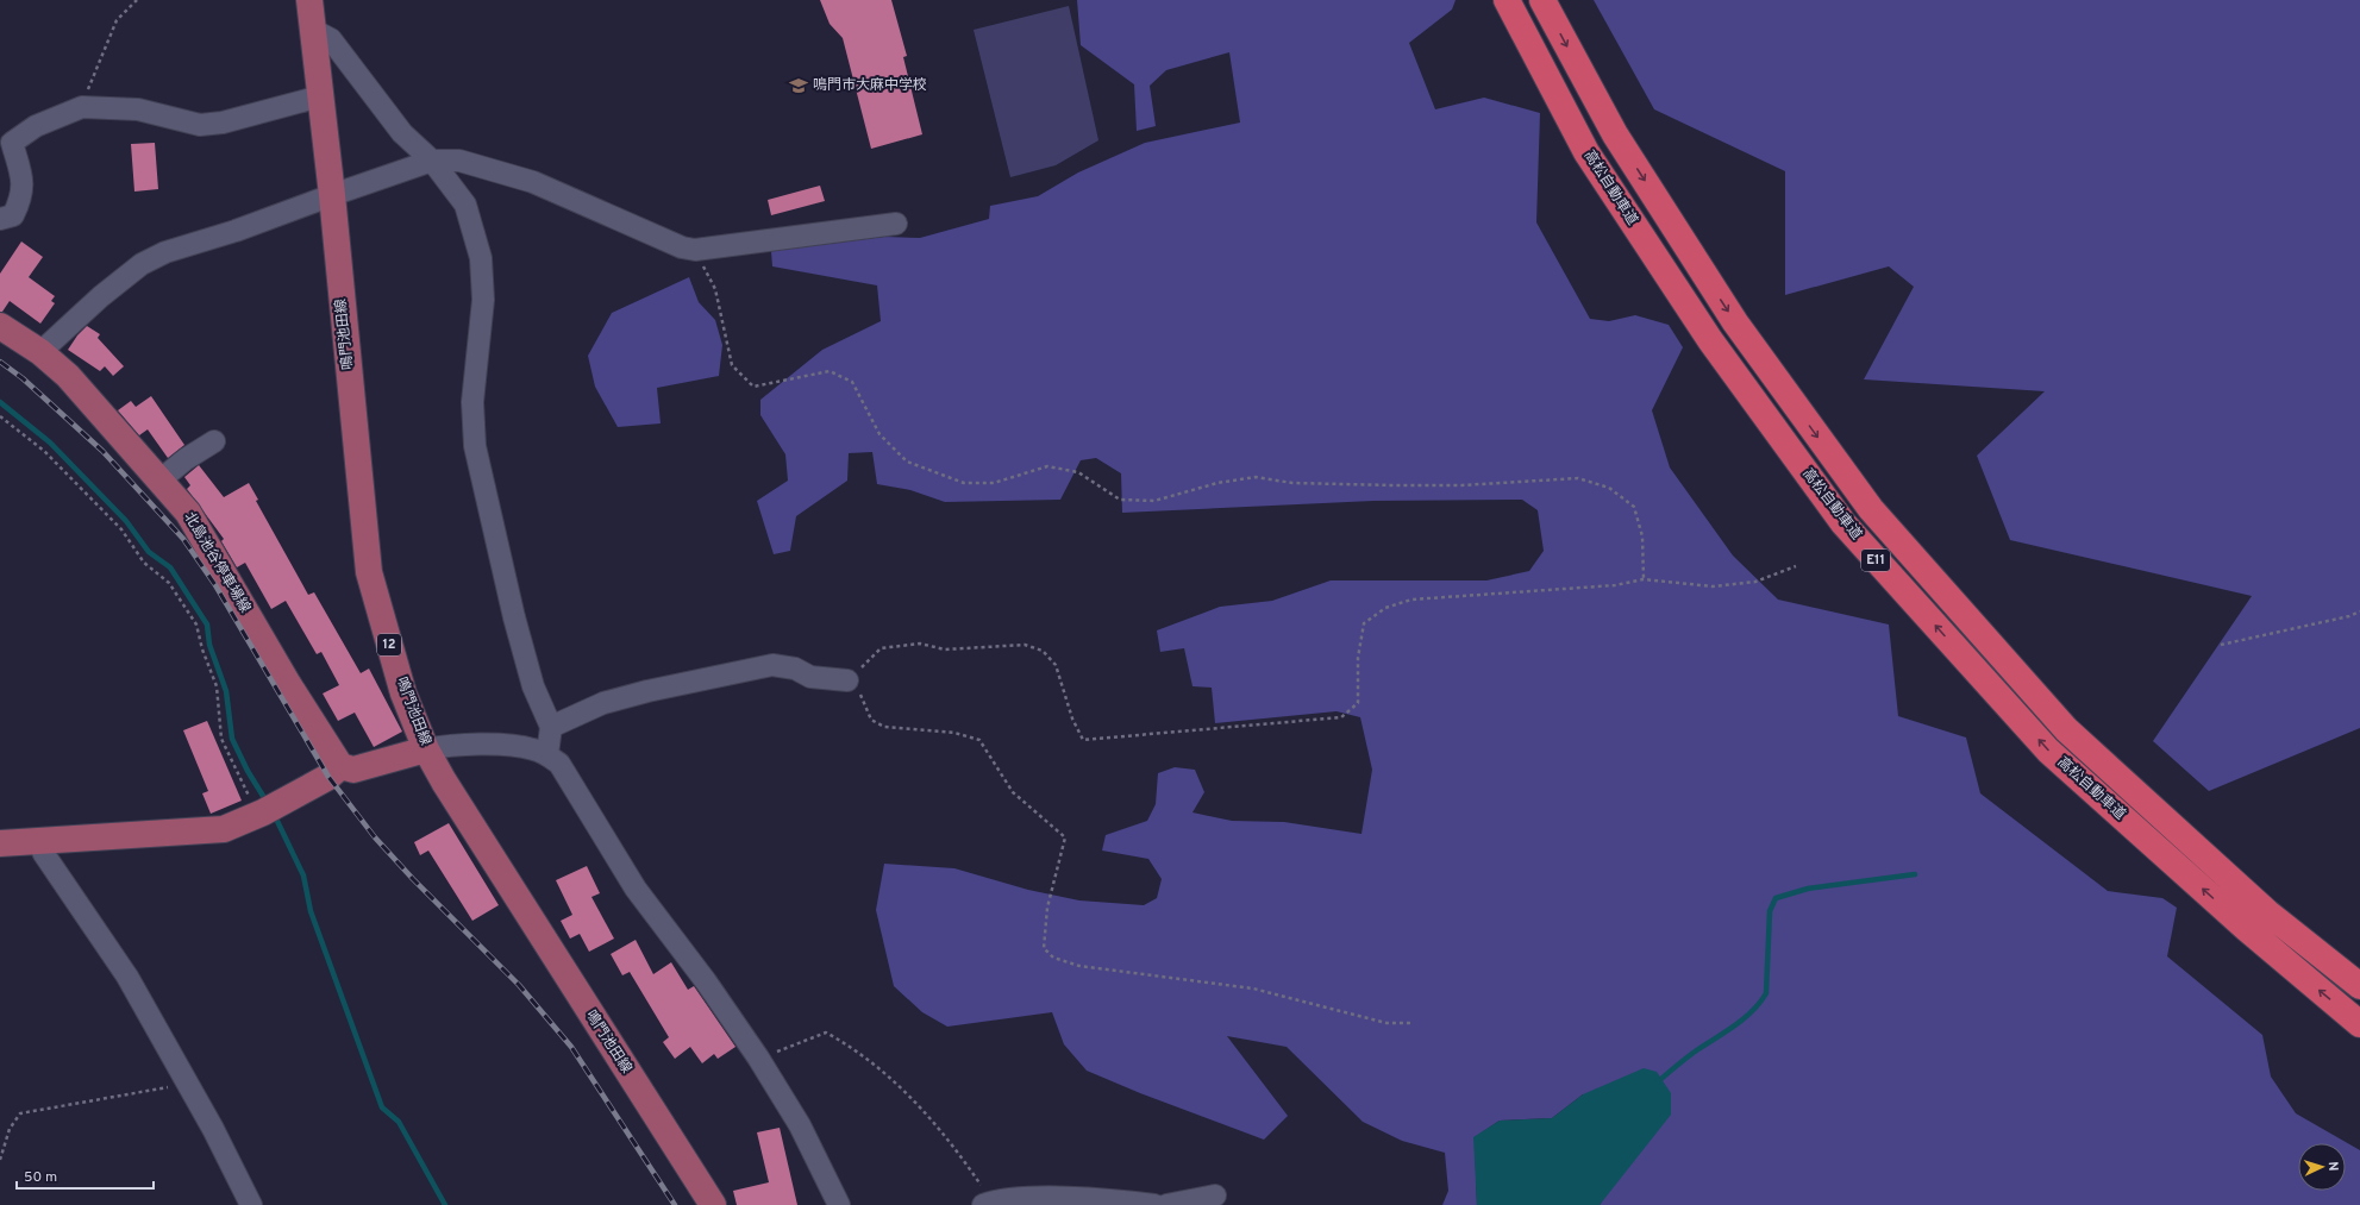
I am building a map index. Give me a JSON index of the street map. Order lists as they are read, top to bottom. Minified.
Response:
{"streets":{"highway":["高松自動車道","E11"],"main road":["鳴門池田線","北島池谷停車場線","12"]},"places":{"school or university":["鳴門市大麻中学校"]},"scale_bar":"50 m","north":"right"}
